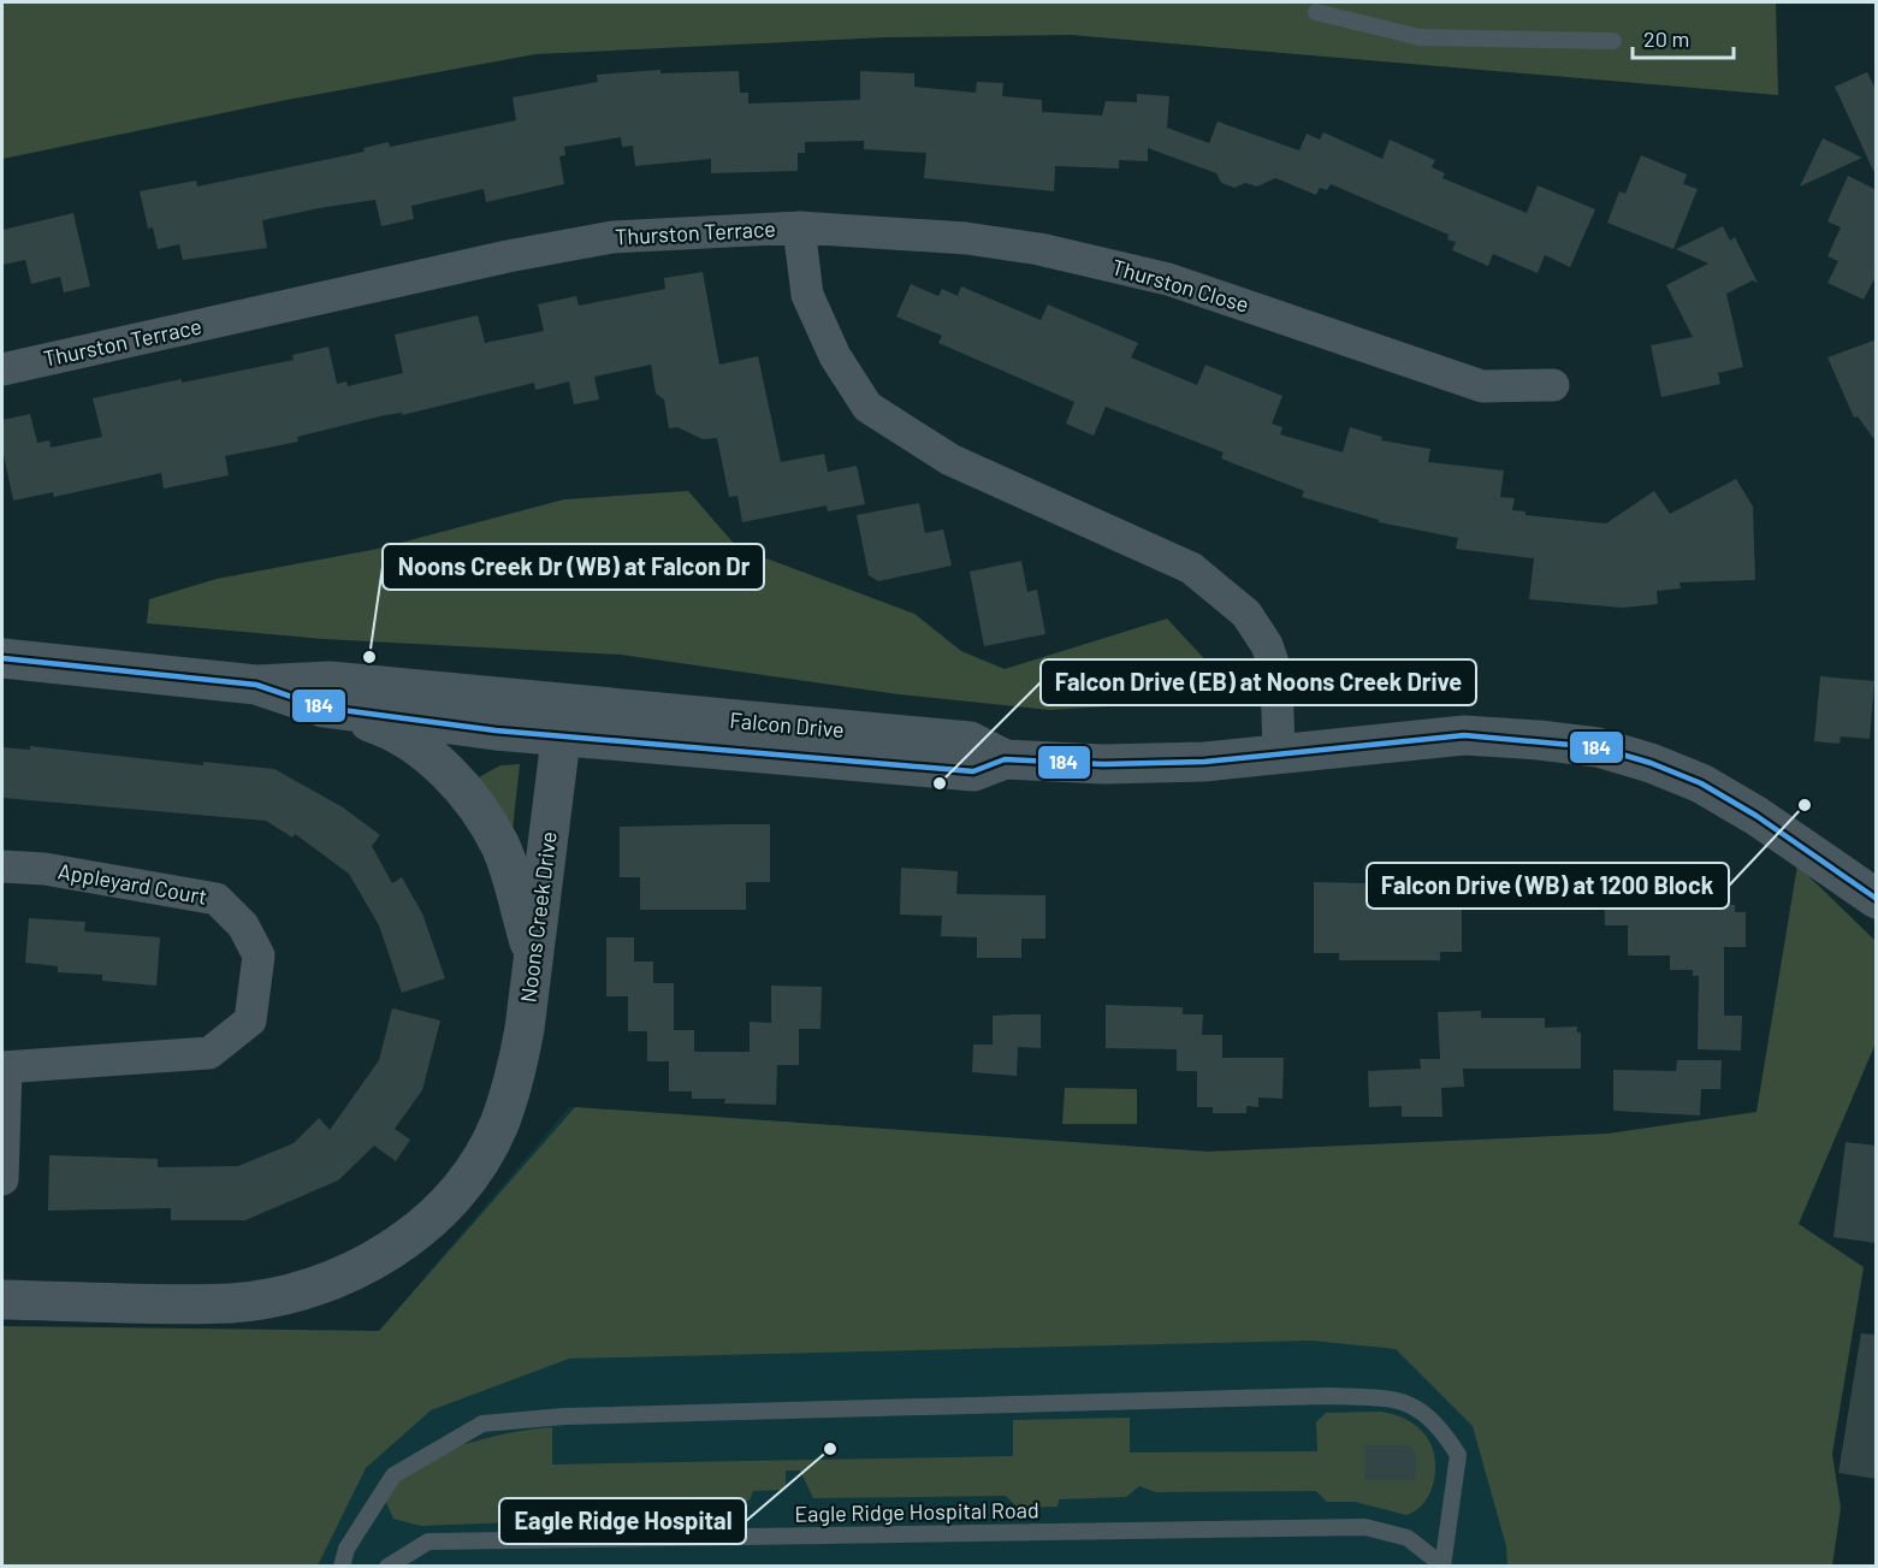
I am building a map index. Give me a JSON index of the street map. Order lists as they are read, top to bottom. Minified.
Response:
{"streets":{"street":["Thurston Terrace","Thurston Close","Falcon Drive","Appleyard Court","Noons Creek Drive"],"lane":["Eagle Ridge Hospital Road"]},"crossings":[["Thurston Terrace","Thurston Close"],["Thurston Terrace","Falcon Drive"],["Falcon Drive","Noons Creek Drive"]],"places":["Noons Creek Dr (WB) at Falcon Dr","Falcon Drive (EB) at Noons Creek Drive","Falcon Drive (WB) at 1200 Block","Eagle Ridge Hospital"],"lines":["transit line 184"],"scale_bar":"20 m"}
